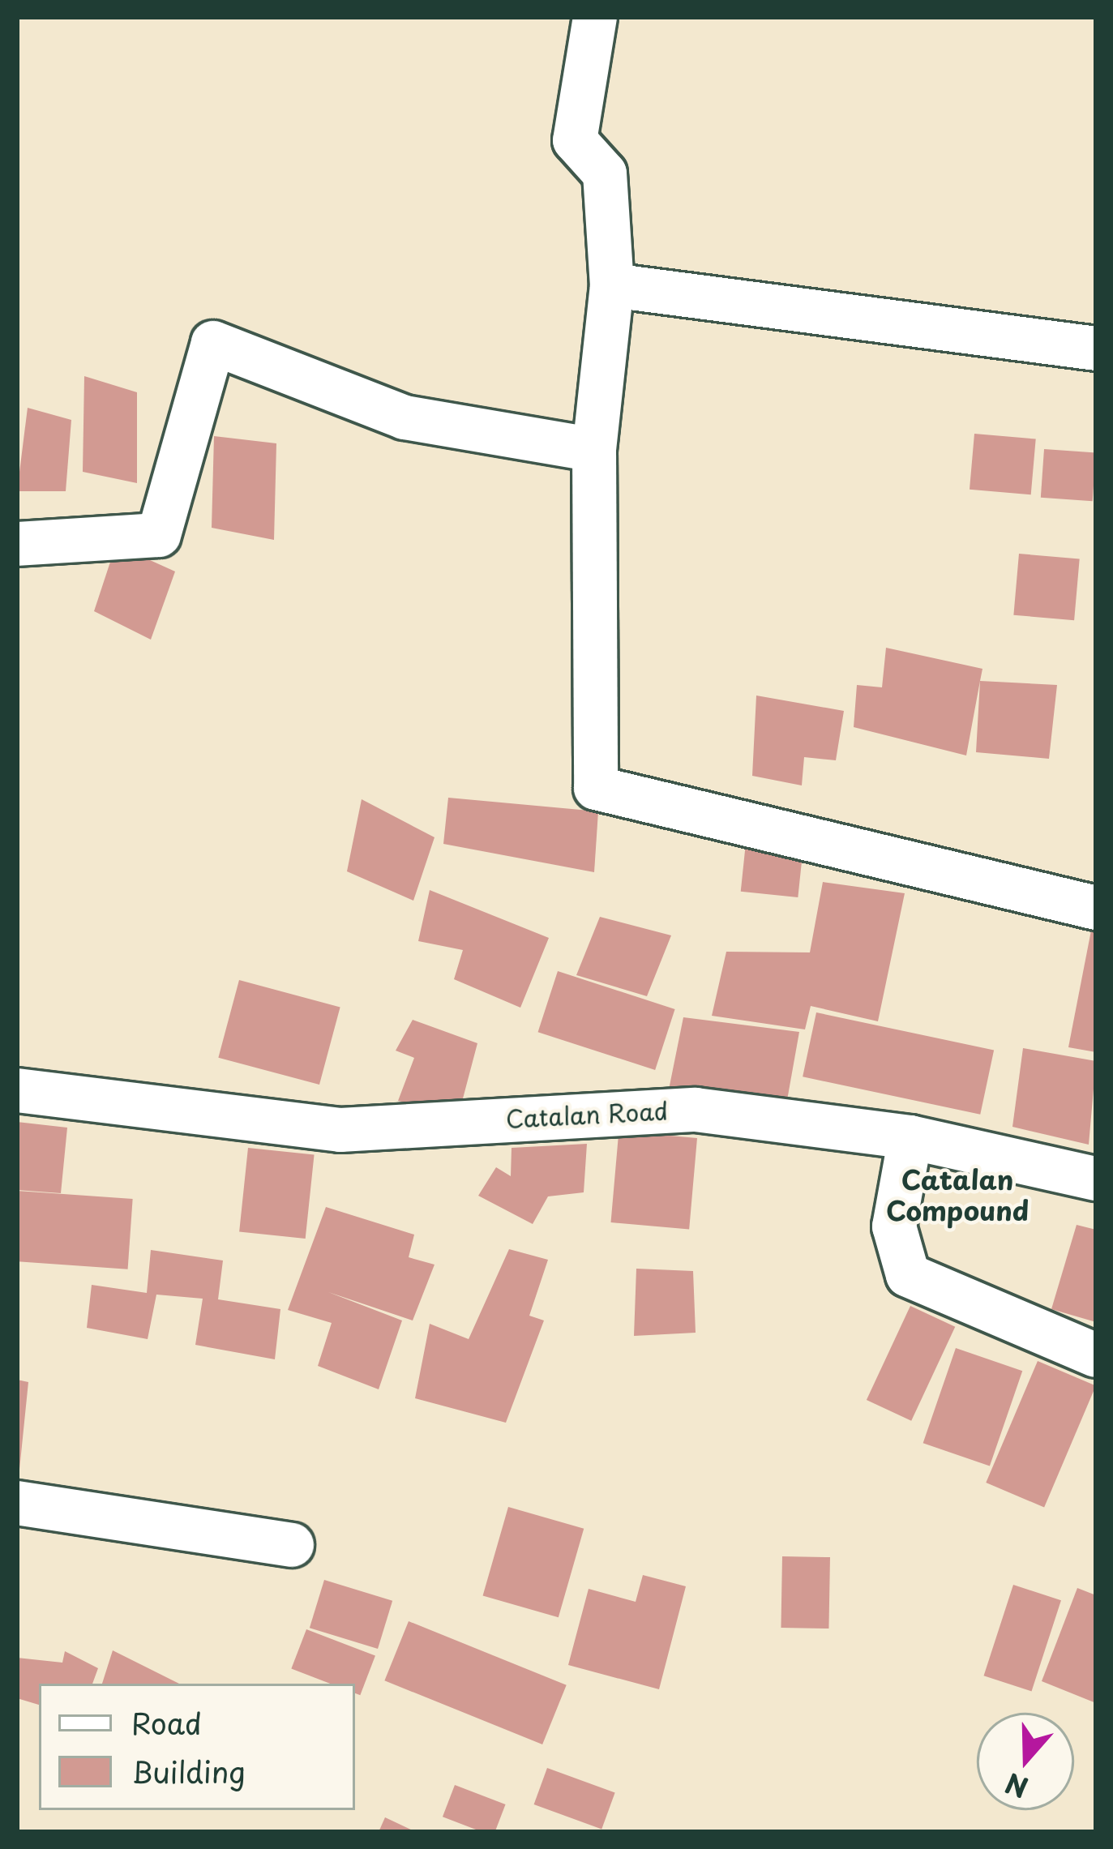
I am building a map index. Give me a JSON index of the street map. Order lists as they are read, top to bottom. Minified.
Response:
{"streets":{"street":["Catalan Road"]},"districts":["Catalan Compound"],"legend":["Road","Building"],"north":"bottom"}
